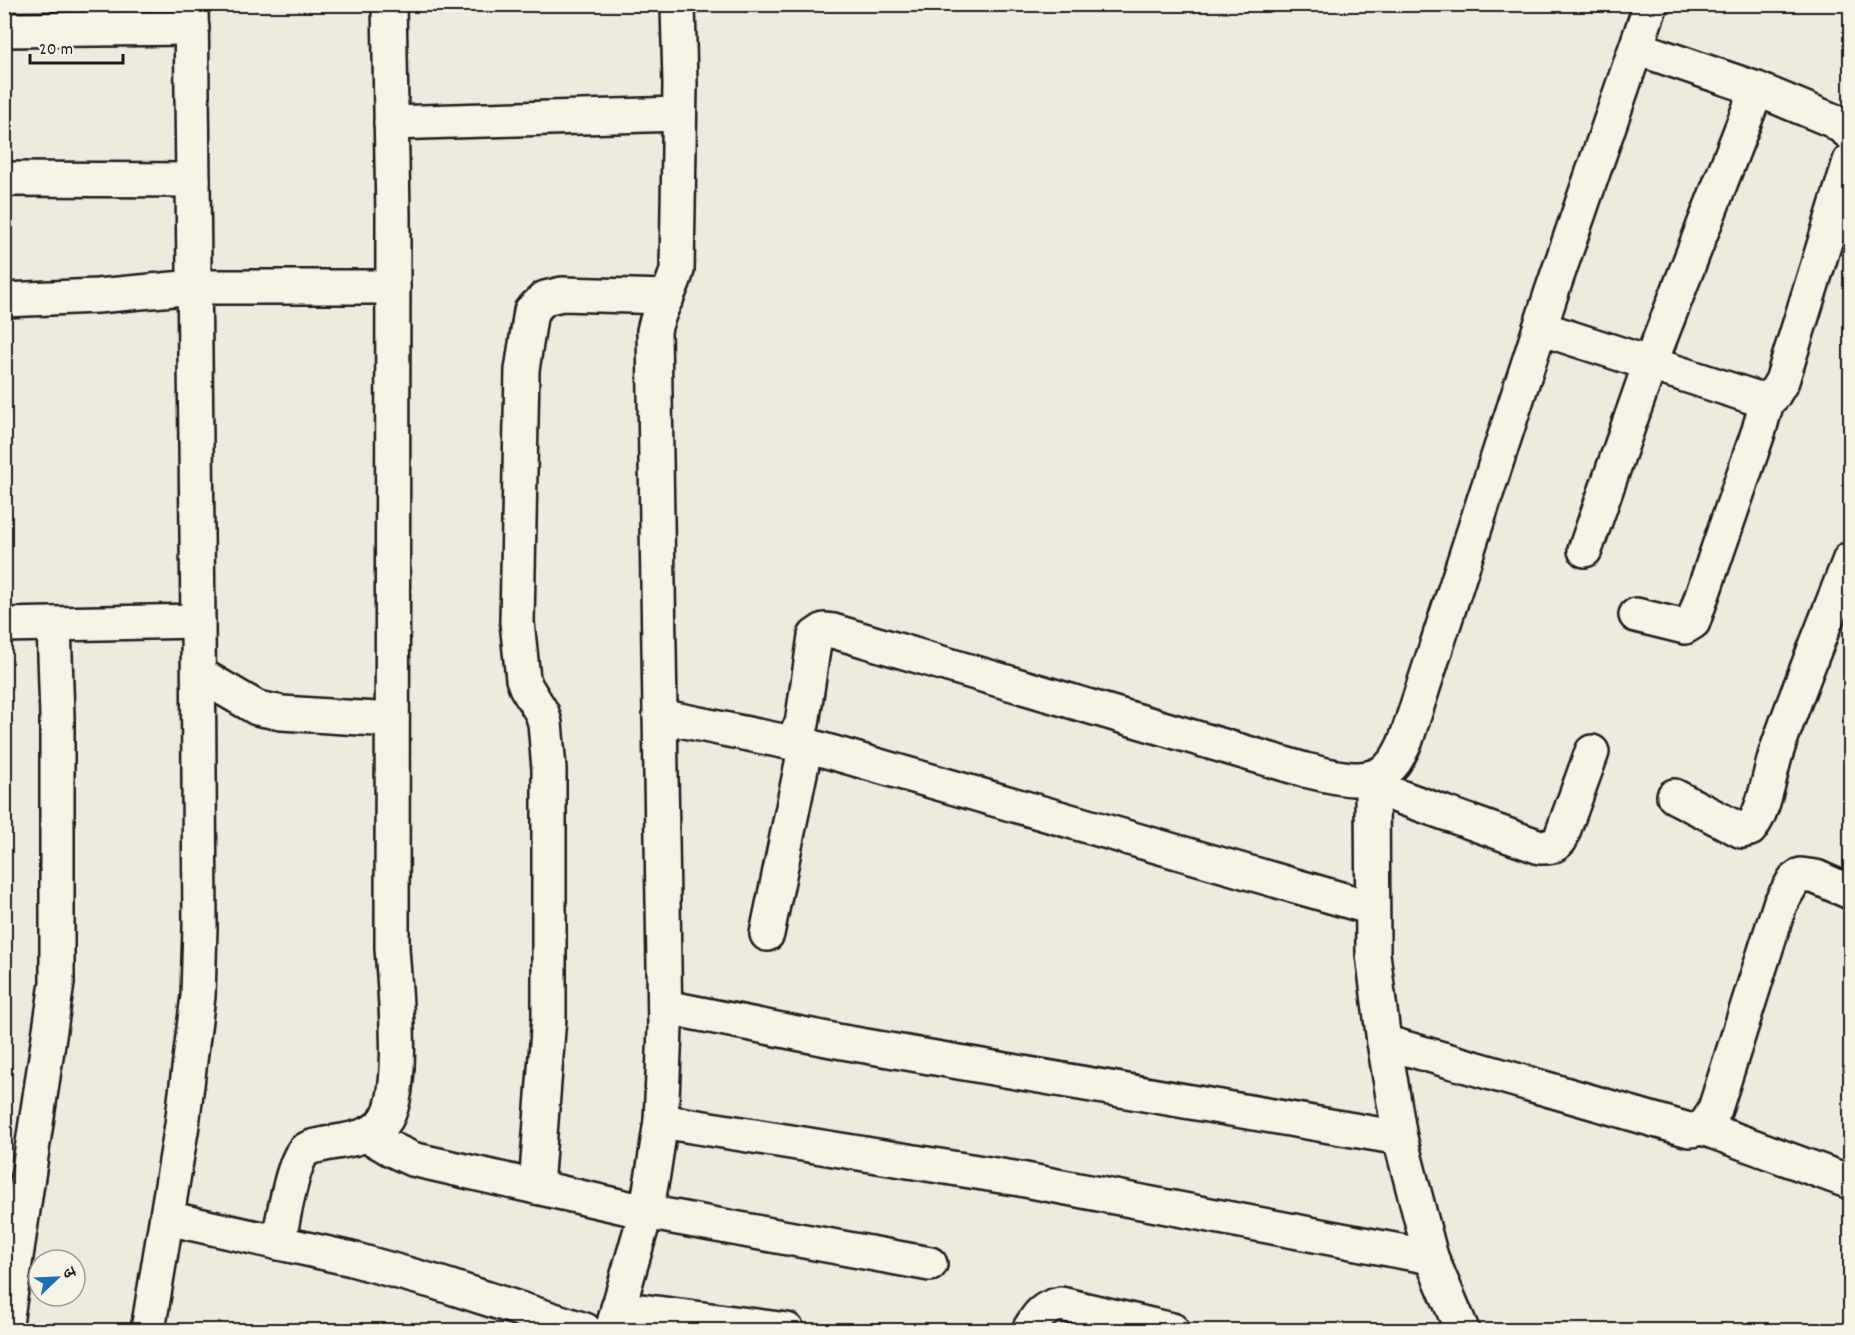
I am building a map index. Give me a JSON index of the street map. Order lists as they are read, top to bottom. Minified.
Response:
{"scale_bar":"20 m","north":"top right"}
